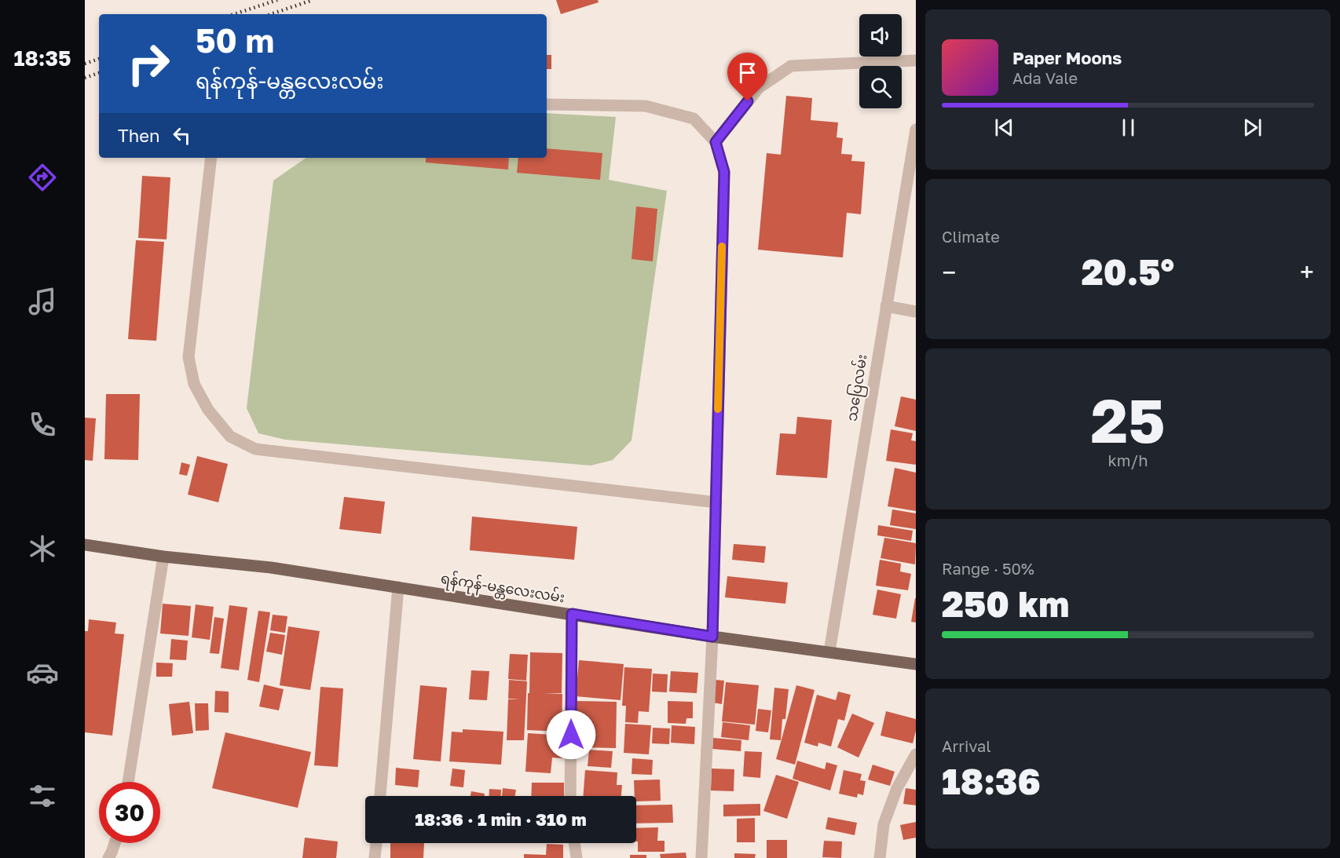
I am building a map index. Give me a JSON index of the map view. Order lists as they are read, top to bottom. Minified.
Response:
{"streets":{"main road":["ရန်ကုန်-မန္တလေးလမ်း"],"street":["သပြေလမ်း"]},"crossings":[["သပြေလမ်း","ရန်ကုန်-မန္တလေးလမ်း"]],"page":{"tabs":"18:35","turn":["50 m","ရန်ကုန်-မန္တလေးလမ်း"],"song":["Paper Moons","Ada Vale"],"then":"Then","tile":["Climate",["25","km/h"],["Range · 50%","250 km"],["Arrival","18:36"]],"heat":["−","20.5°","+"],"limit":"30","trip":"18:36 · 1 min · 310 m"}}
